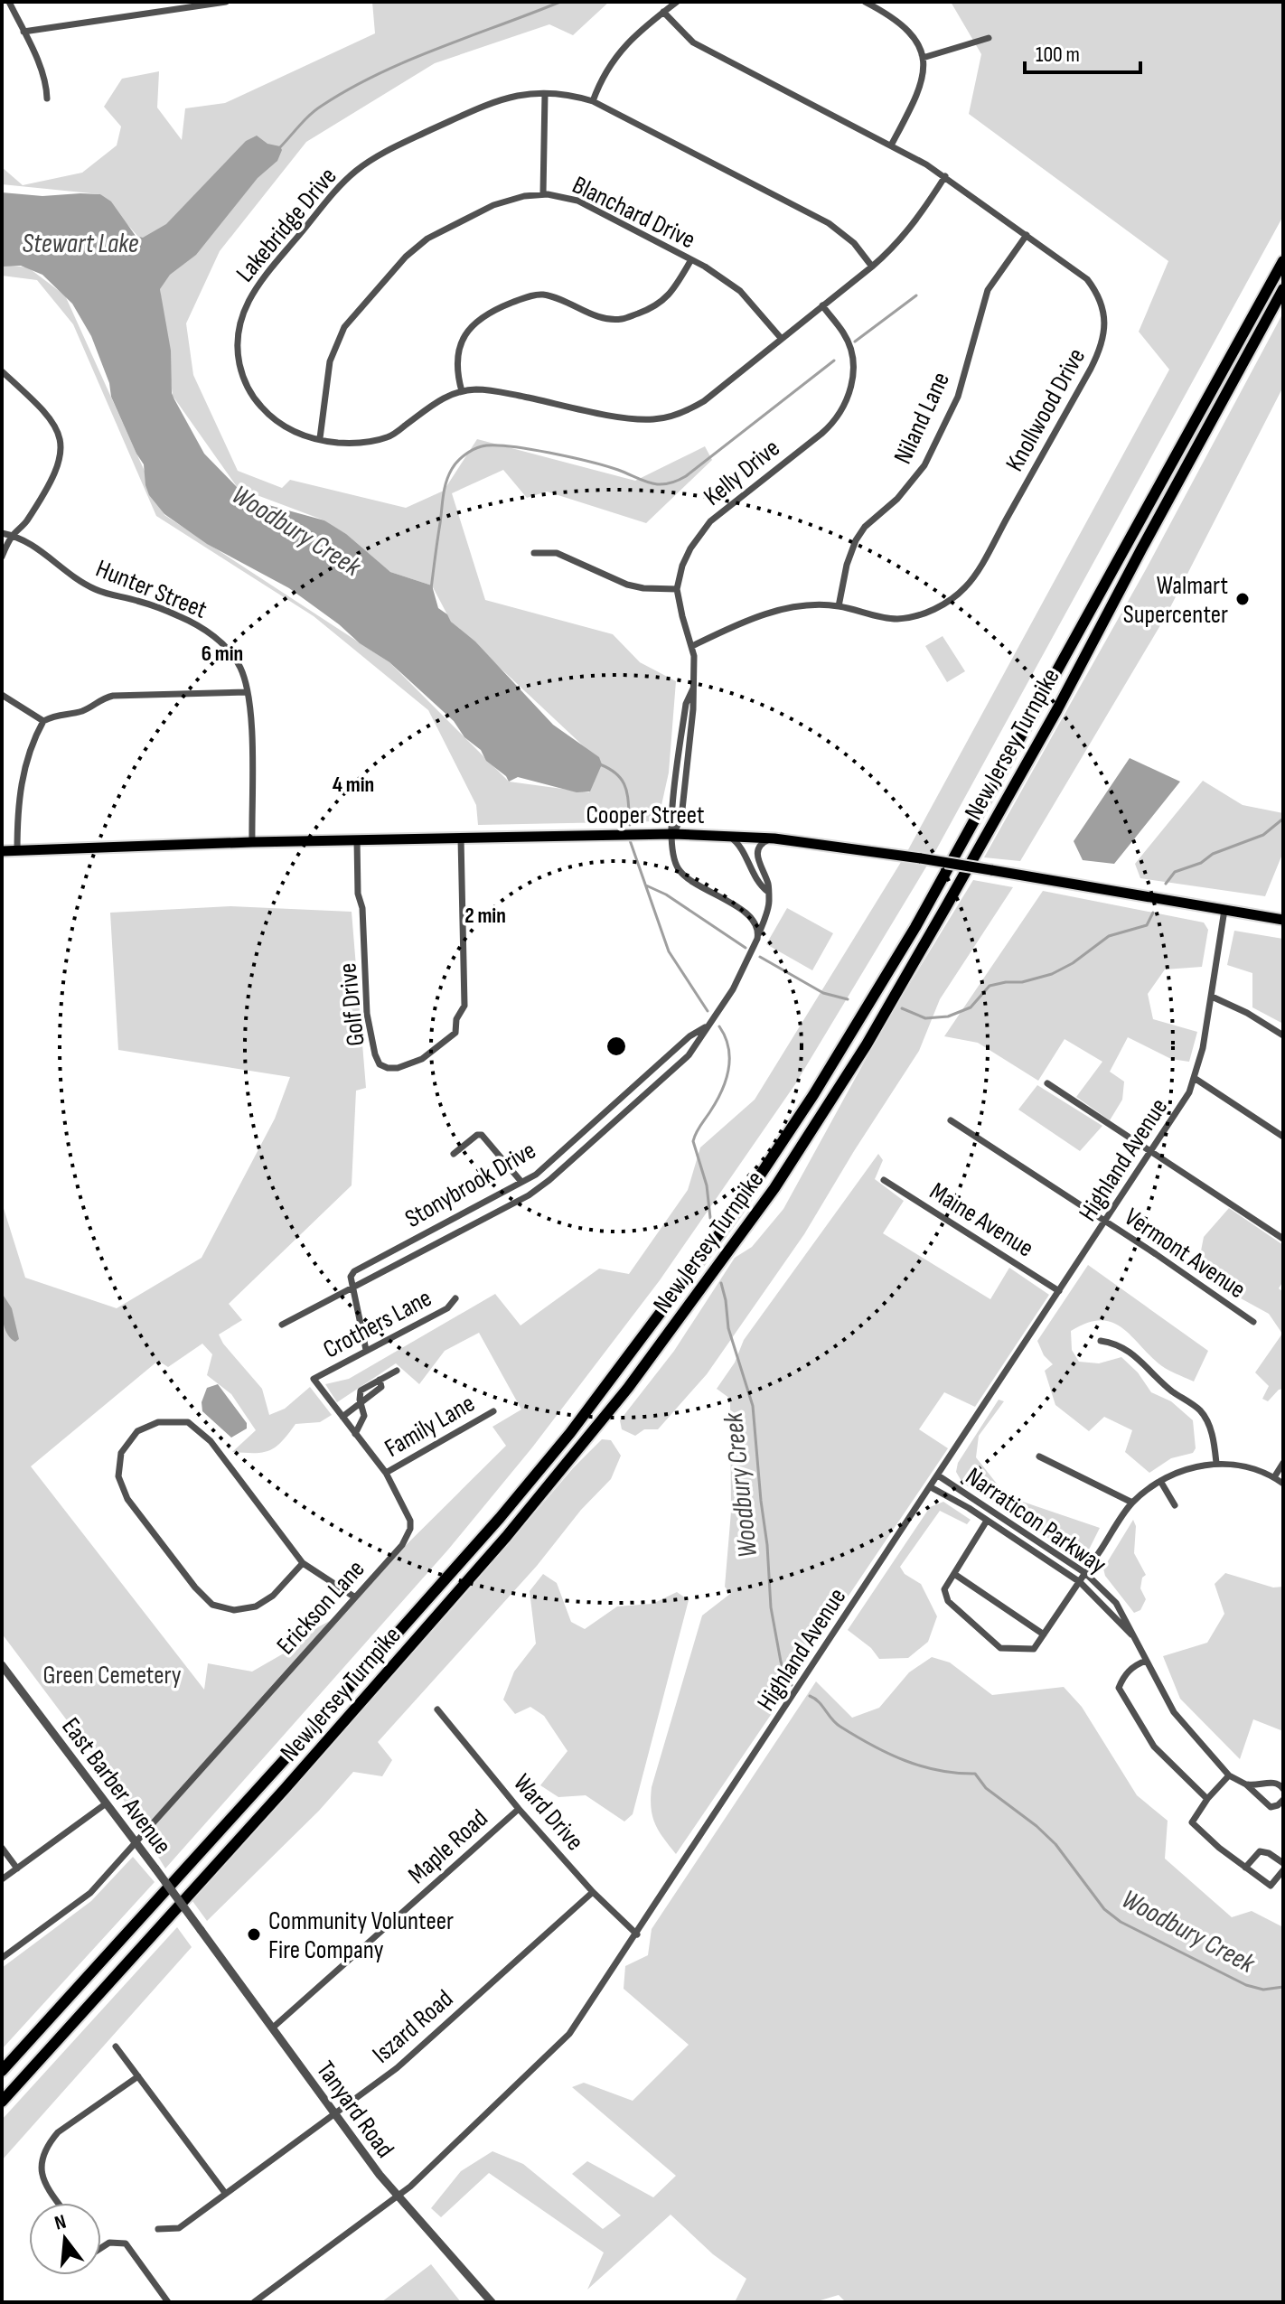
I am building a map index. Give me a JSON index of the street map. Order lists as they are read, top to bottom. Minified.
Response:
{"streets":{"highway":["New Jersey Turnpike"],"main road":["Cooper Street"],"street":["Blanchard Drive","Lakebridge Drive","Knollwood Drive","Niland Lane","Kelly Drive","Hunter Street","Golf Drive","Highland Avenue","Stonybrook Drive","Maine Avenue","Vermont Avenue","Crothers Lane","Family Lane","Narraticon Parkway","Erickson Lane","East Barber Avenue","Ward Drive","Maple Road","Iszard Road","Tanyard Road"]},"crossings":[["Blanchard Drive","Lakebridge Drive"],["Lakebridge Drive","Knollwood Drive"],["Lakebridge Drive","Kelly Drive"],["Knollwood Drive","Niland Lane"],["Hunter Street","Cooper Street"],["Cooper Street","Golf Drive"],["Cooper Street","Highland Avenue"],["Cooper Street","Stonybrook Drive"],["Highland Avenue","Maine Avenue"],["Highland Avenue","Vermont Avenue"],["Highland Avenue","Narraticon Parkway"],["Highland Avenue","Ward Drive"],["Highland Avenue","Tanyard Road"],["Crothers Lane","Erickson Lane"],["Family Lane","Erickson Lane"],["Erickson Lane","East Barber Avenue"],["East Barber Avenue","Tanyard Road"],["Ward Drive","Maple Road"],["Ward Drive","Iszard Road"],["Maple Road","Tanyard Road"],["Iszard Road","Tanyard Road"]],"water":["Stewart Lake","Woodbury Creek"],"parks":["Green Cemetery"],"places":["Walmart Supercenter","Community Volunteer Fire Company"],"scale_bar":"100 m","north":"top","rings":["6 min","4 min","2 min"]}
